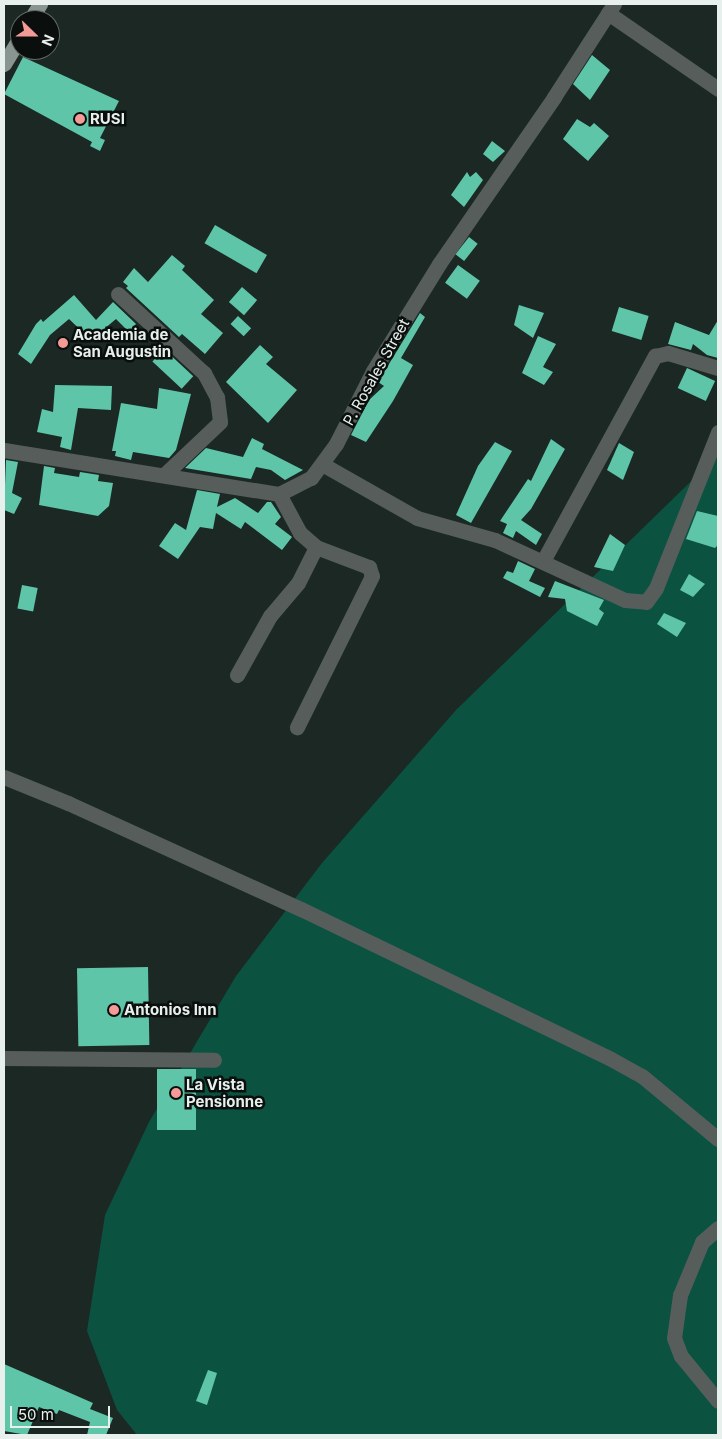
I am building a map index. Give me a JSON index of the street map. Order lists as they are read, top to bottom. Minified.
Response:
{"streets":{"street":["P. Rosales Street"]},"places":["RUSI","Academia de San Augustin","Antonios Inn","La Vista Pensionne"],"scale_bar":"50 m","north":"right"}
